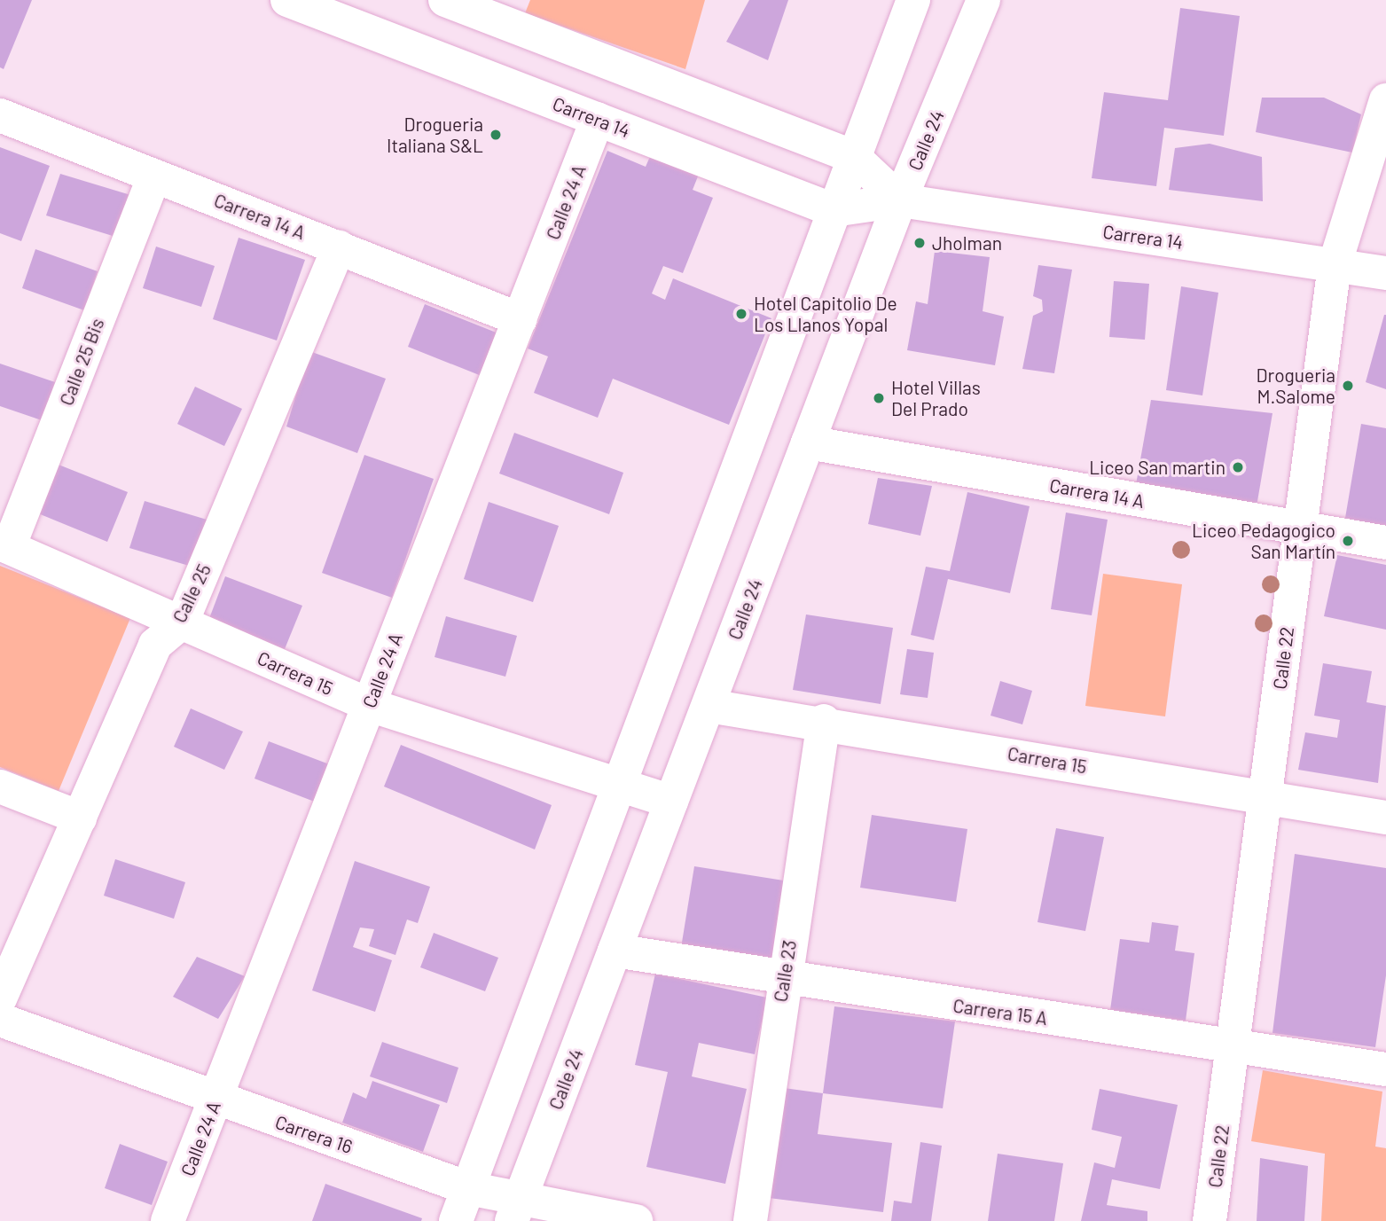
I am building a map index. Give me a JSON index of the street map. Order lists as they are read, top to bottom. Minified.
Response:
{"streets":{"street":["Carrera 14","Calle 24","Calle 24 A","Carrera 14 A","Calle 25 Bis","Calle 25","Calle 22","Carrera 15","Calle 23","Carrera 15 A","Carrera 16"]},"crossings":[["Carrera 14","Calle 24"],["Carrera 14","Calle 24 A"],["Carrera 14","Calle 22"],["Calle 24","Carrera 14 A"],["Calle 24","Carrera 15"],["Calle 24","Carrera 15 A"],["Calle 24","Carrera 16"],["Calle 24 A","Carrera 14 A"],["Calle 24 A","Carrera 15"],["Calle 24 A","Carrera 16"],["Carrera 14 A","Calle 25 Bis"],["Carrera 14 A","Calle 25"],["Carrera 14 A","Calle 22"],["Calle 25 Bis","Carrera 15"],["Calle 25","Carrera 15"],["Calle 22","Carrera 15"],["Calle 22","Carrera 15 A"],["Carrera 15","Calle 23"],["Calle 23","Carrera 15 A"]],"places":["Drogueria Italiana S&L","Jholman","Hotel Capitolio De Los Llanos Yopal","Drogueria M.Salome","Hotel Villas Del Prado","Liceo San martin","Liceo Pedagogico San Martín"]}
